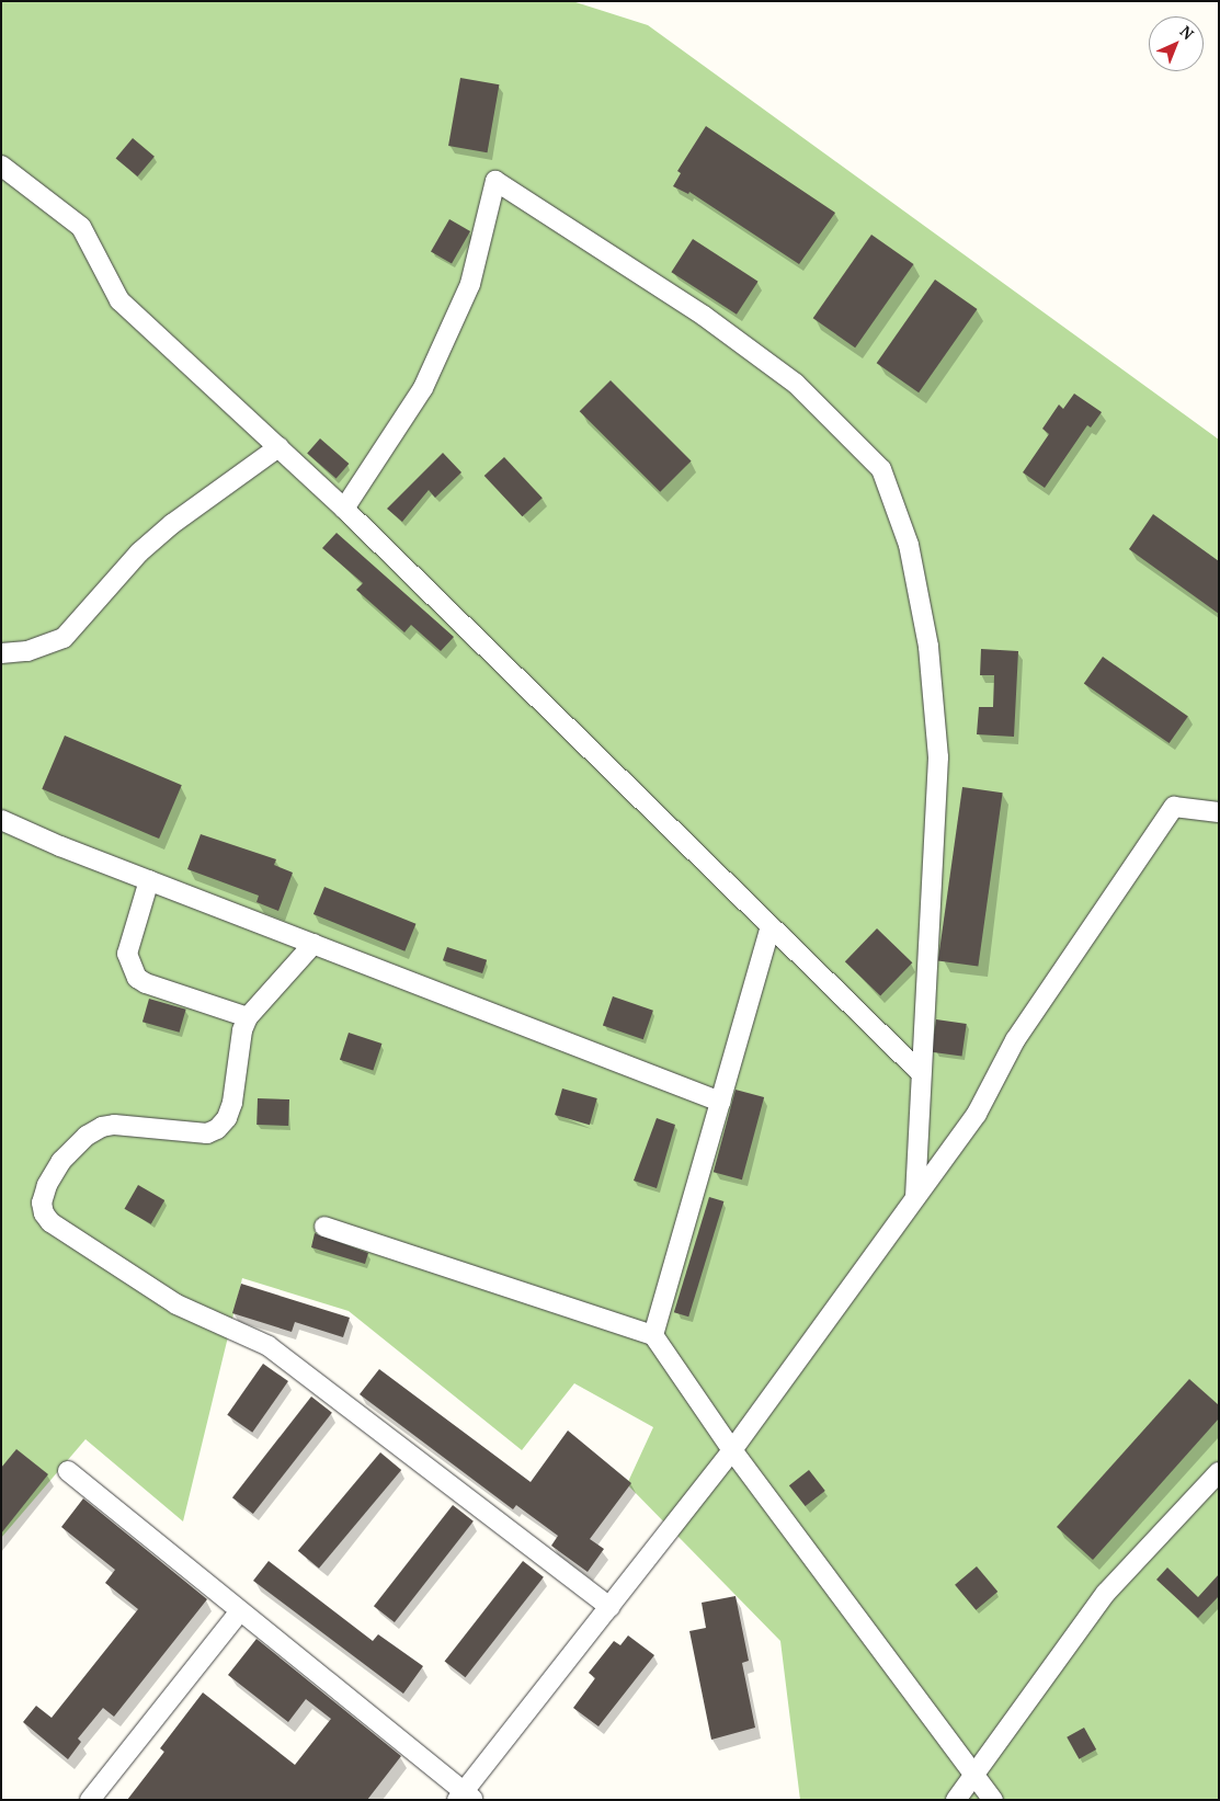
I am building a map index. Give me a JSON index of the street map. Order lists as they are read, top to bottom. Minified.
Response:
{"north":"top right"}
